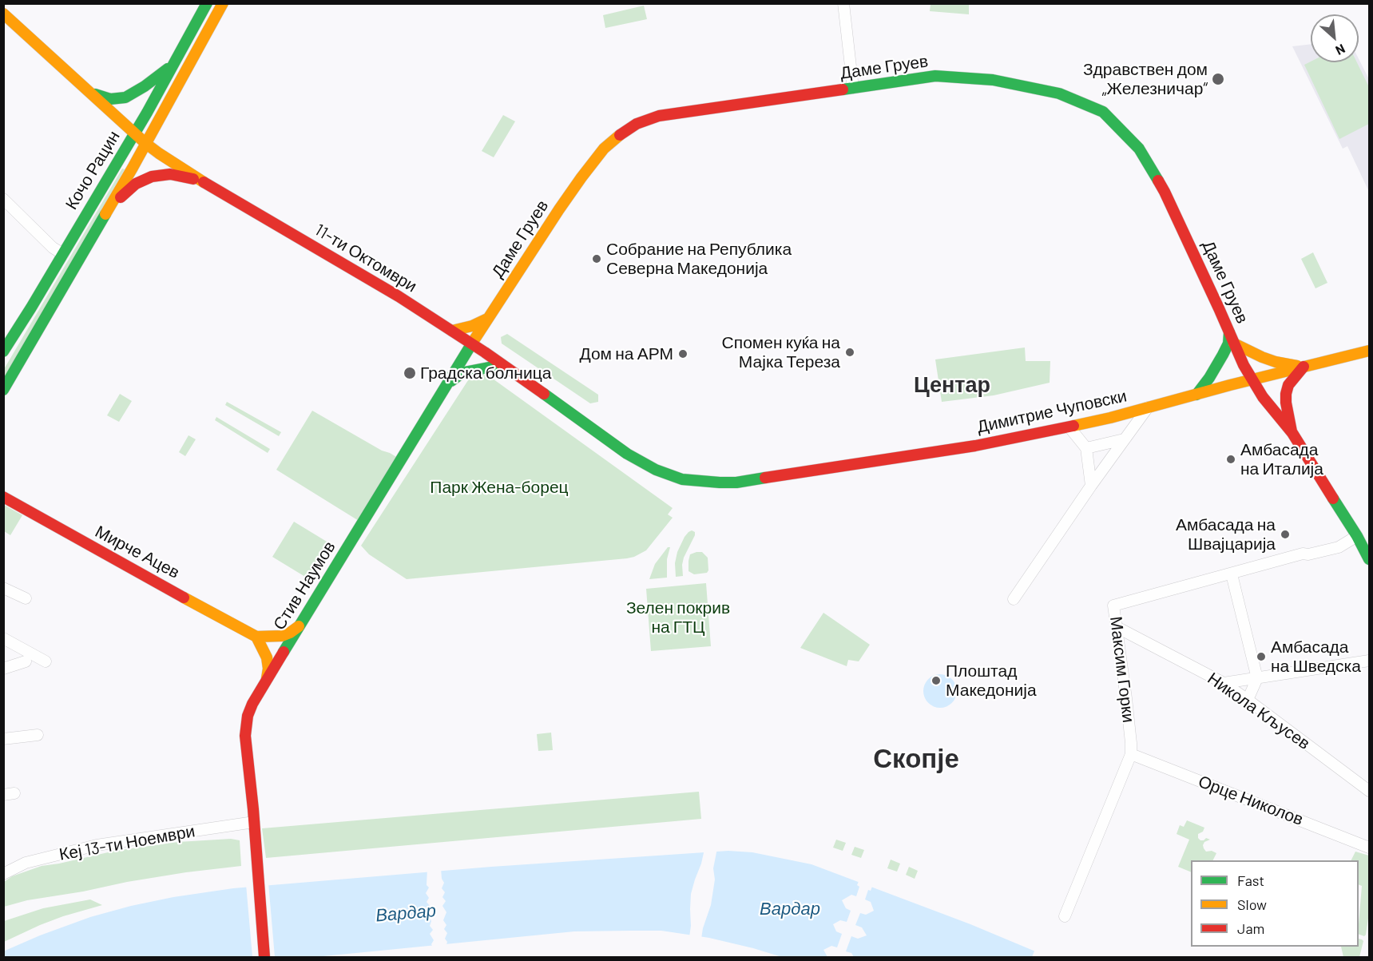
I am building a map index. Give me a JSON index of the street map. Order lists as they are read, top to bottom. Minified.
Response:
{"streets":{"street":["Даме Груев","Кочо Рацин","11-ти Октомври","Димитрие Чуповски","Мирче Ацев","Стив Наумов","Максим Горки","Никола Кљусев","Орце Николов","Кеј 13-ти Ноември"]},"crossings":[["Даме Груев","11-ти Октомври"],["Даме Груев","Димитрие Чуповски"],["Даме Груев","Стив Наумов"],["Кочо Рацин","11-ти Октомври"],["11-ти Октомври","Димитрие Чуповски"],["11-ти Октомври","Стив Наумов"],["Стив Наумов","Кеј 13-ти Ноември"],["Максим Горки","Никола Кљусев"],["Максим Горки","Орце Николов"]],"districts":["Центар","Скопје"],"water":["Вардар"],"parks":["Парк Жена-борец","Зелен покрив на ГТЦ"],"places":["Здравствен дом „Железничар“","Собрание на Република Северна Македонија","Спомен куќа на Мајка Тереза","Дом на АРМ","Градска болница","Амбасада на Италија","Амбасада на Швајцарија","Амбасада на Шведска","Плоштад Македонија"],"legend":["Fast","Slow","Jam"],"north":"bottom right"}
